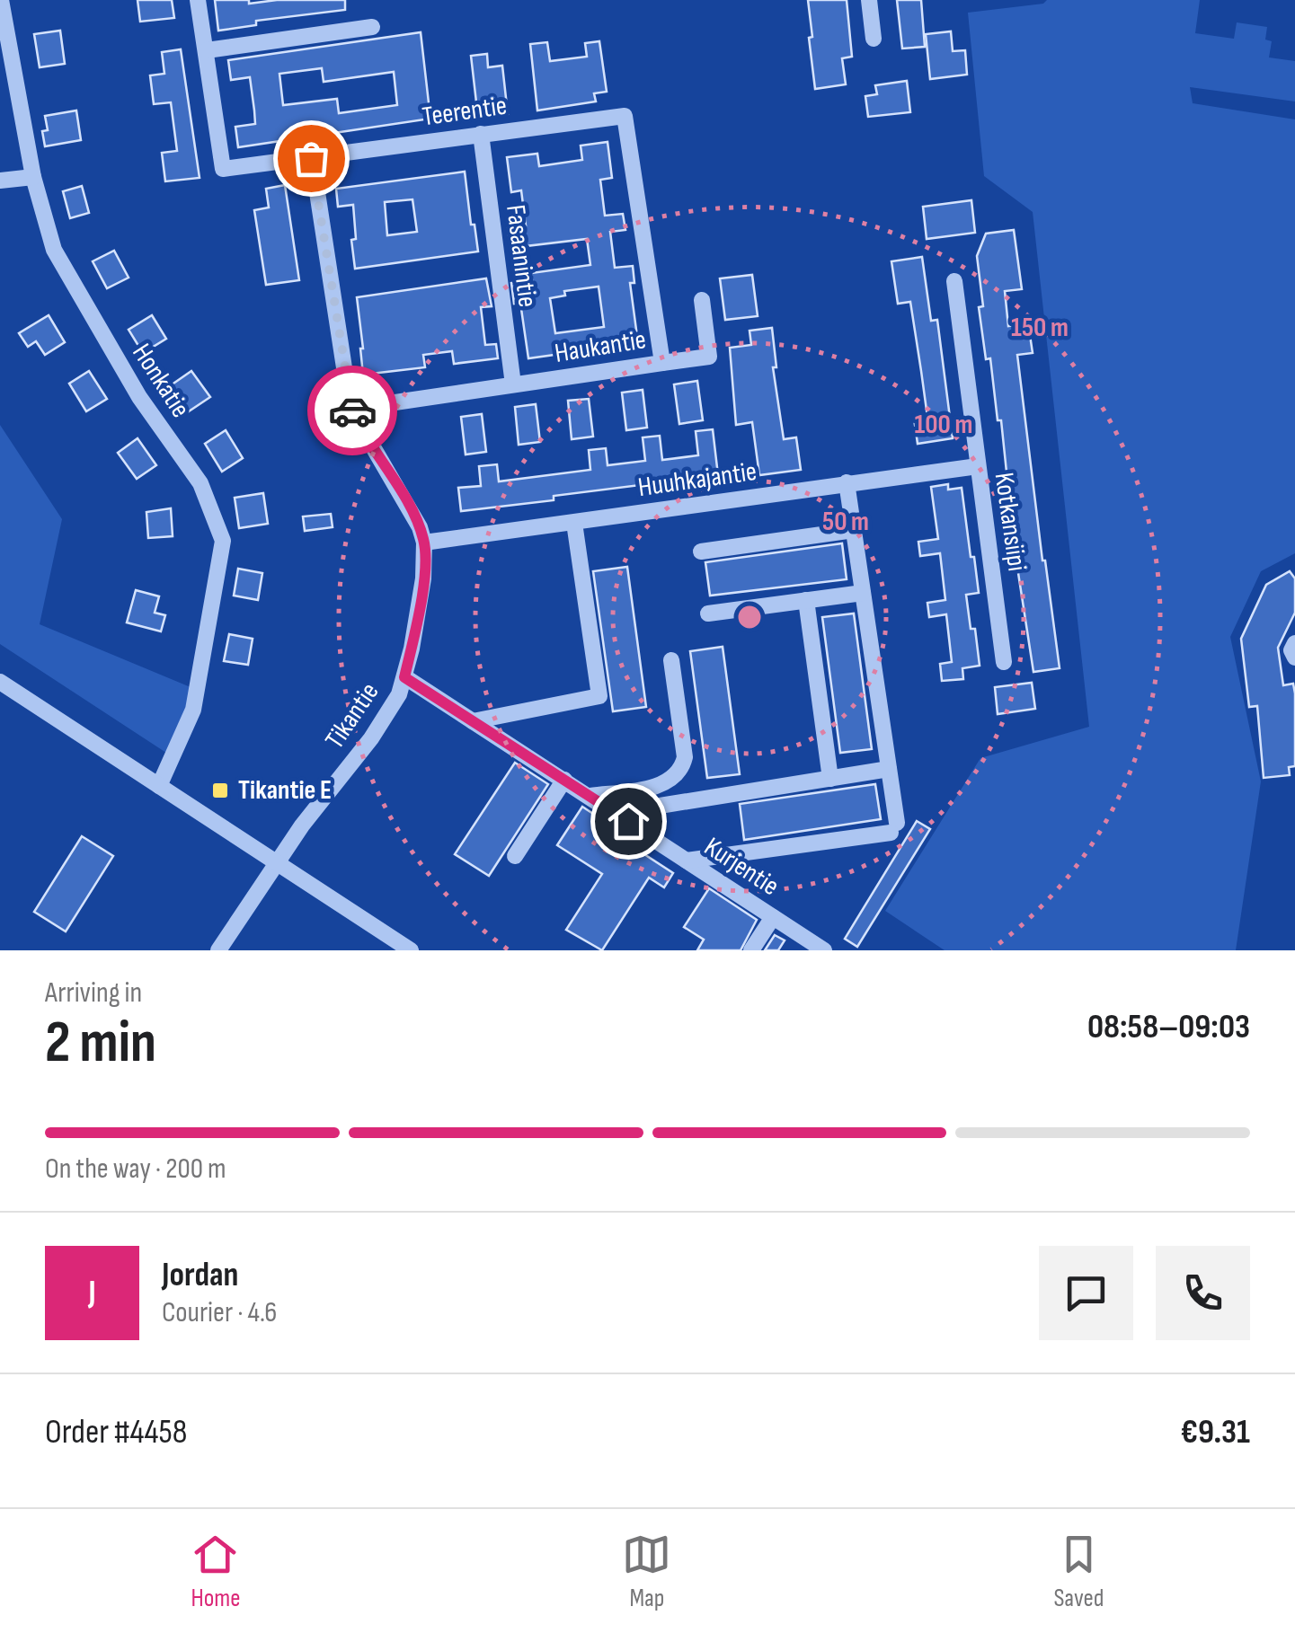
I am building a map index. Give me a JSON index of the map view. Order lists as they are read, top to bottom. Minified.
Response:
{"streets":{"street":["Teerentie","Fasaanintie","Haukantie","Honkatie","Huuhkajantie","Kotkansiipi","Tikantie","Kurjentie"]},"crossings":[["Teerentie","Fasaanintie"],["Teerentie","Haukantie"],["Teerentie","Tikantie"],["Fasaanintie","Haukantie"],["Haukantie","Tikantie"],["Huuhkajantie","Kotkansiipi"],["Huuhkajantie","Tikantie"],["Tikantie","Kurjentie"]],"places":{"transit":["Tikantie E"]},"page":{"heading":["2 min","Arriving in","08:58–09:03"],"panel":["Jordan","Courier · 4.6","Order #4458","€9.31"],"bar":"On the way · 200 m","round":"J","tabs":["Home","Map","Saved"]},"rings":["150 m","100 m","50 m"]}
